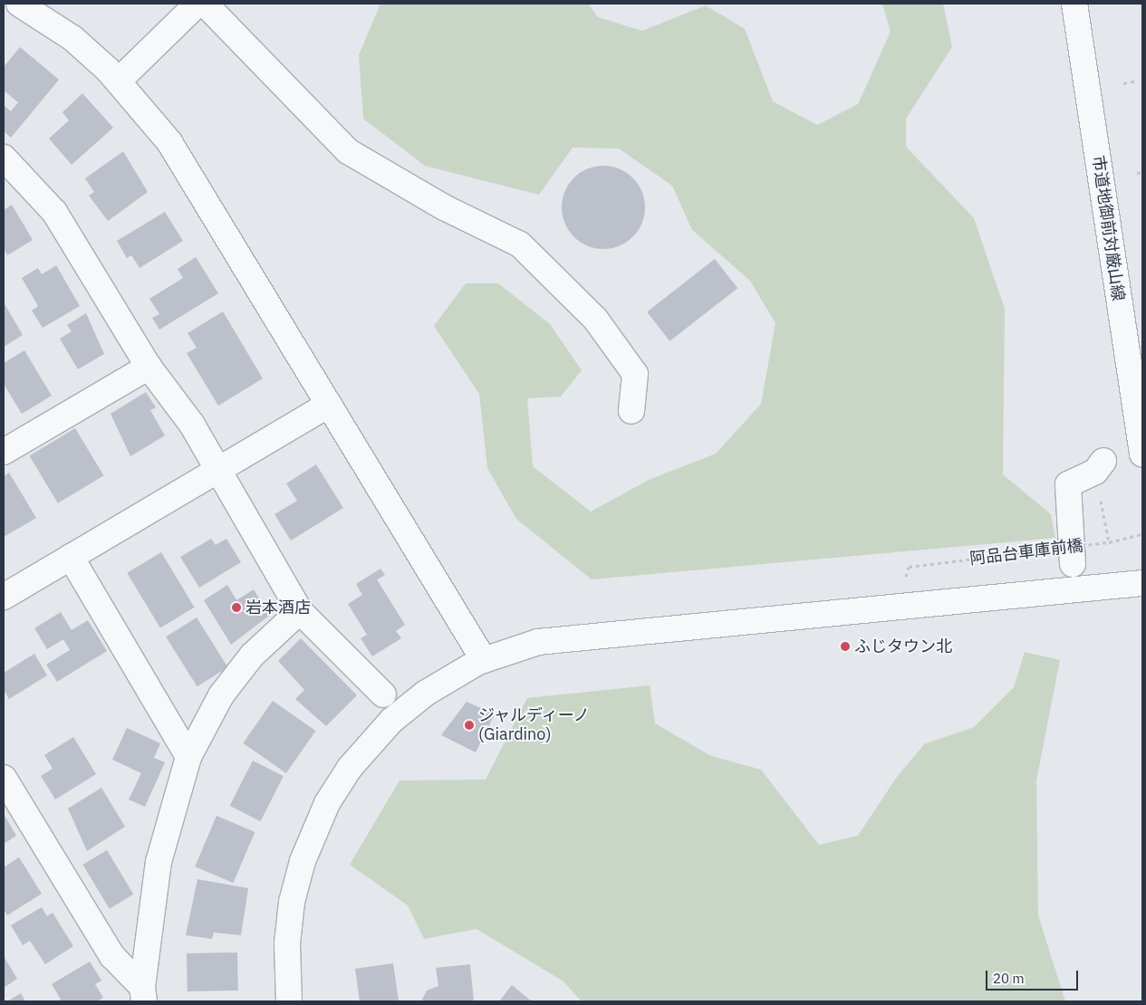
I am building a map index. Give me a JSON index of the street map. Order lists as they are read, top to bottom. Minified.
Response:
{"streets":{"street":["市道地御前対厳山線"],"path":["阿品台車庫前橋"]},"places":["岩本酒店","ふじタウン北","ジャルディーノ (Giardino)"],"scale_bar":"20 m"}
